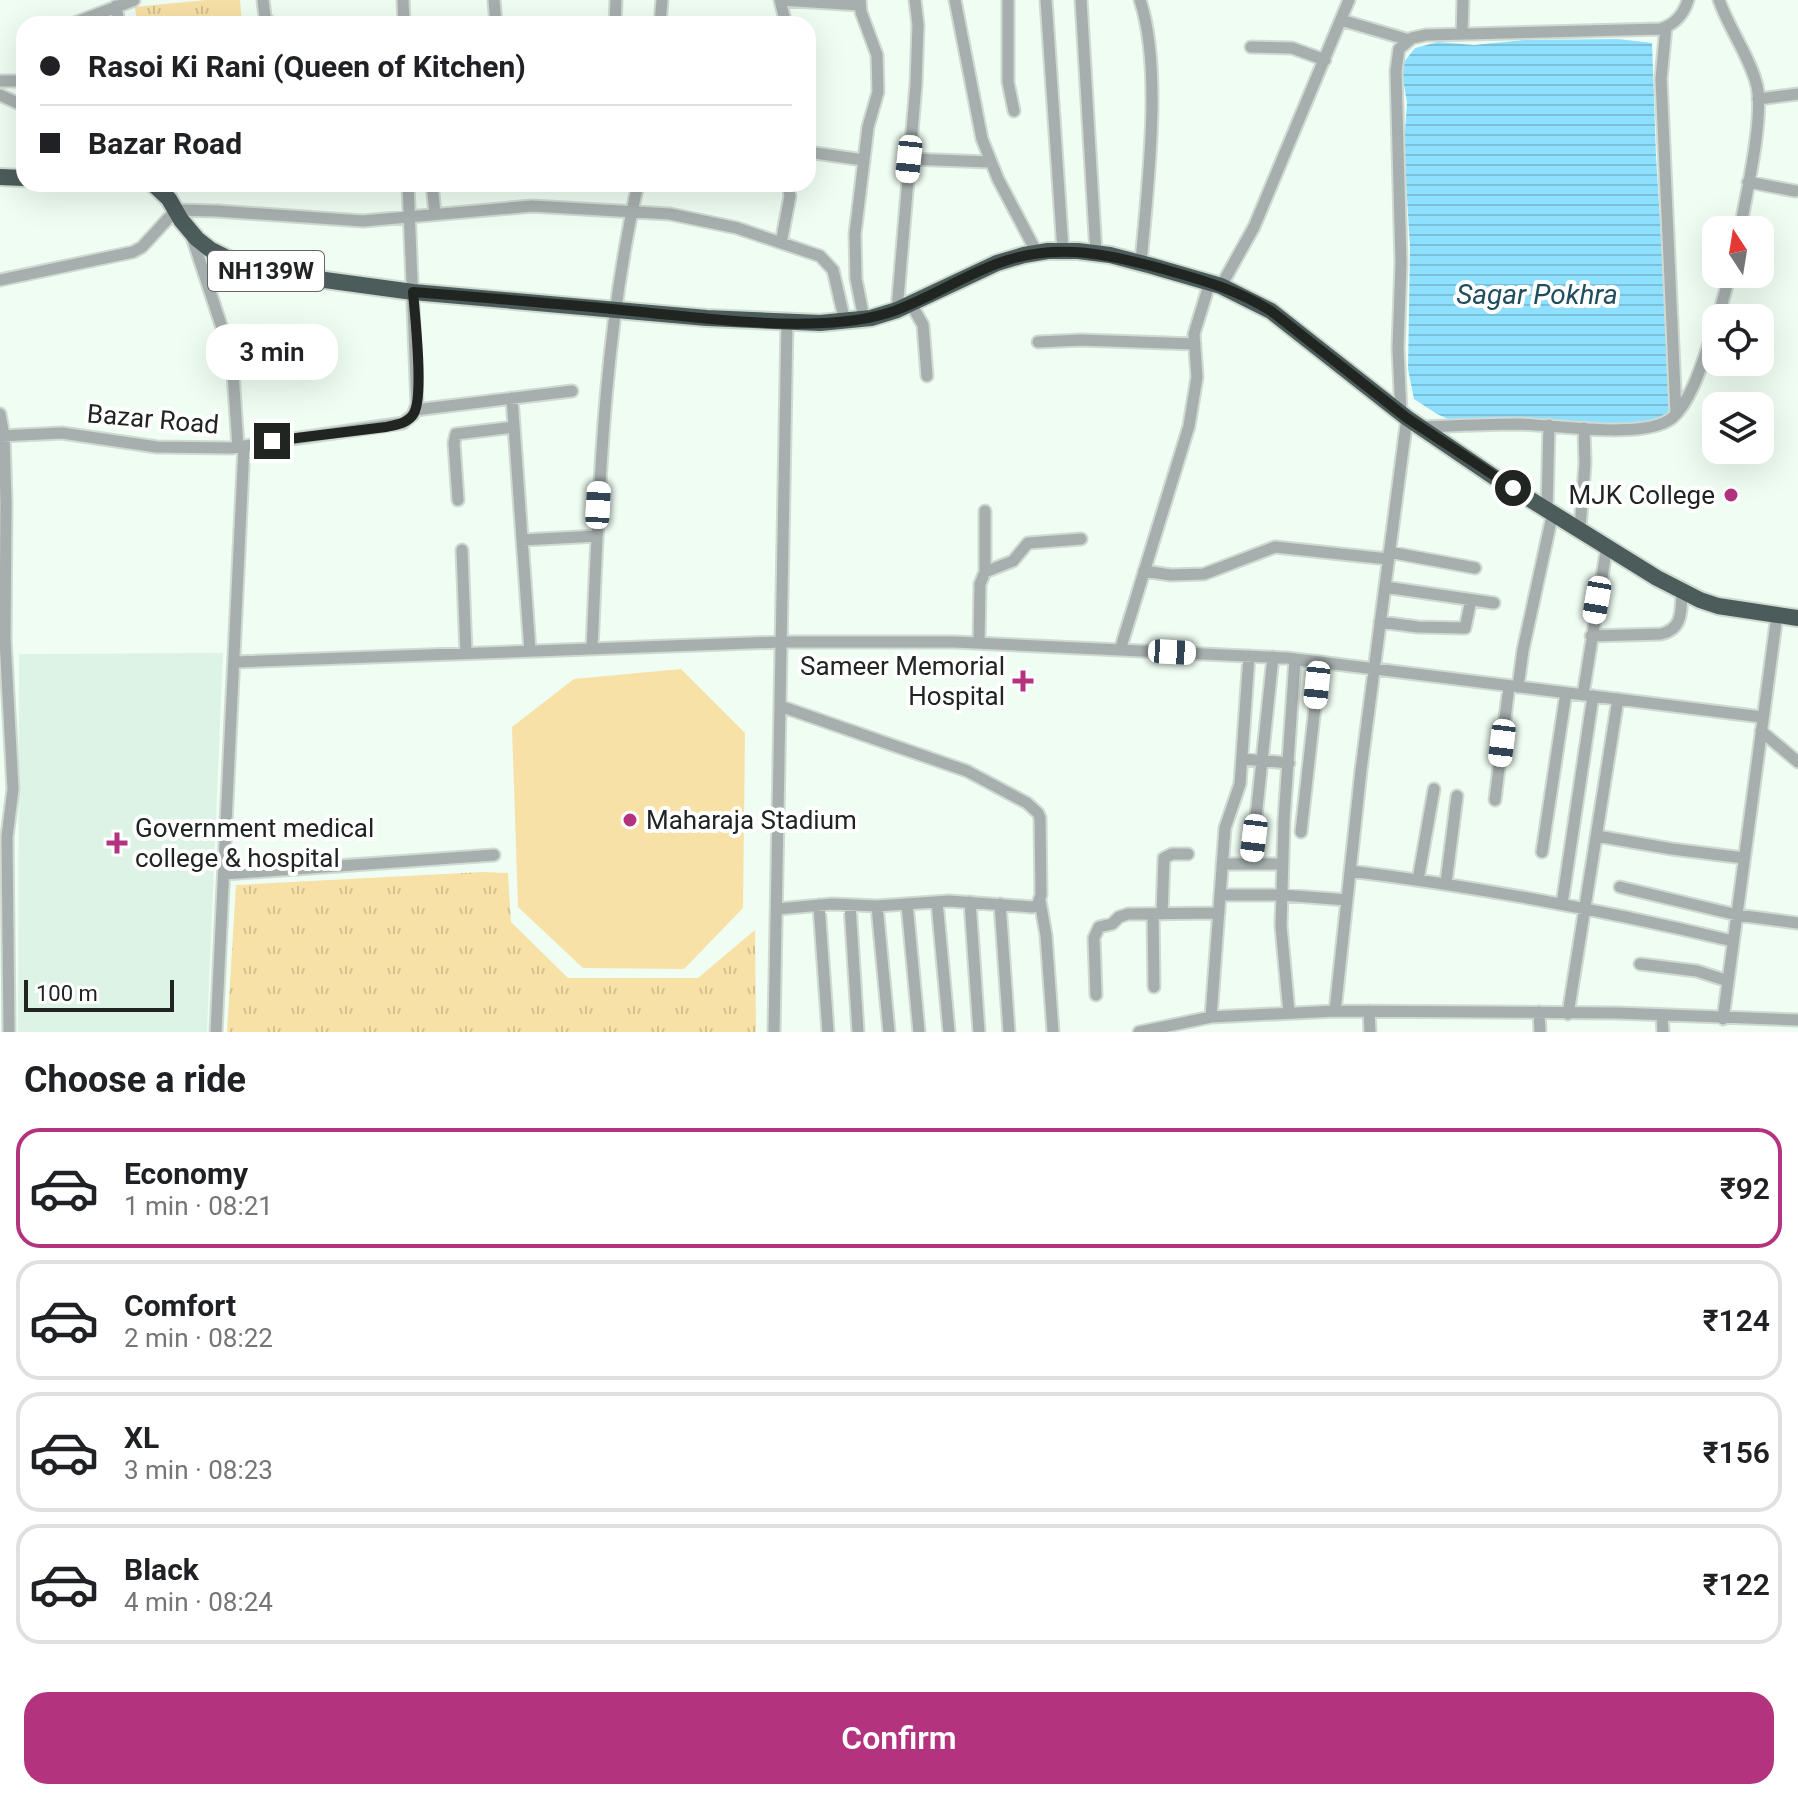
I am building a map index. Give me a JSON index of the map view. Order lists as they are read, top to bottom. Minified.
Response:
{"streets":{"highway":["NH139W"],"street":["Bazar Road"]},"water":["Sagar Pokhra"],"places":{"other":["MJK College","Maharaja Stadium"],"health":["Sameer Memorial Hospital","Government medical college & hospital"]},"scale_bar":"100 m","north":"top","page":{"banner":["Rasoi Ki Rani (Queen of Kitchen)","Bazar Road"],"bubble":"3 min","scale":"100 m","heading":"Choose a ride","list":[{"name":"Economy","note":"1 min · 08:21","value":"₹92"},{"name":"Comfort","note":"2 min · 08:22","value":"₹124"},{"name":"XL","note":"3 min · 08:23","value":"₹156"},{"name":"Black","note":"4 min · 08:24","value":"₹122"}],"buttons":"Confirm"}}
